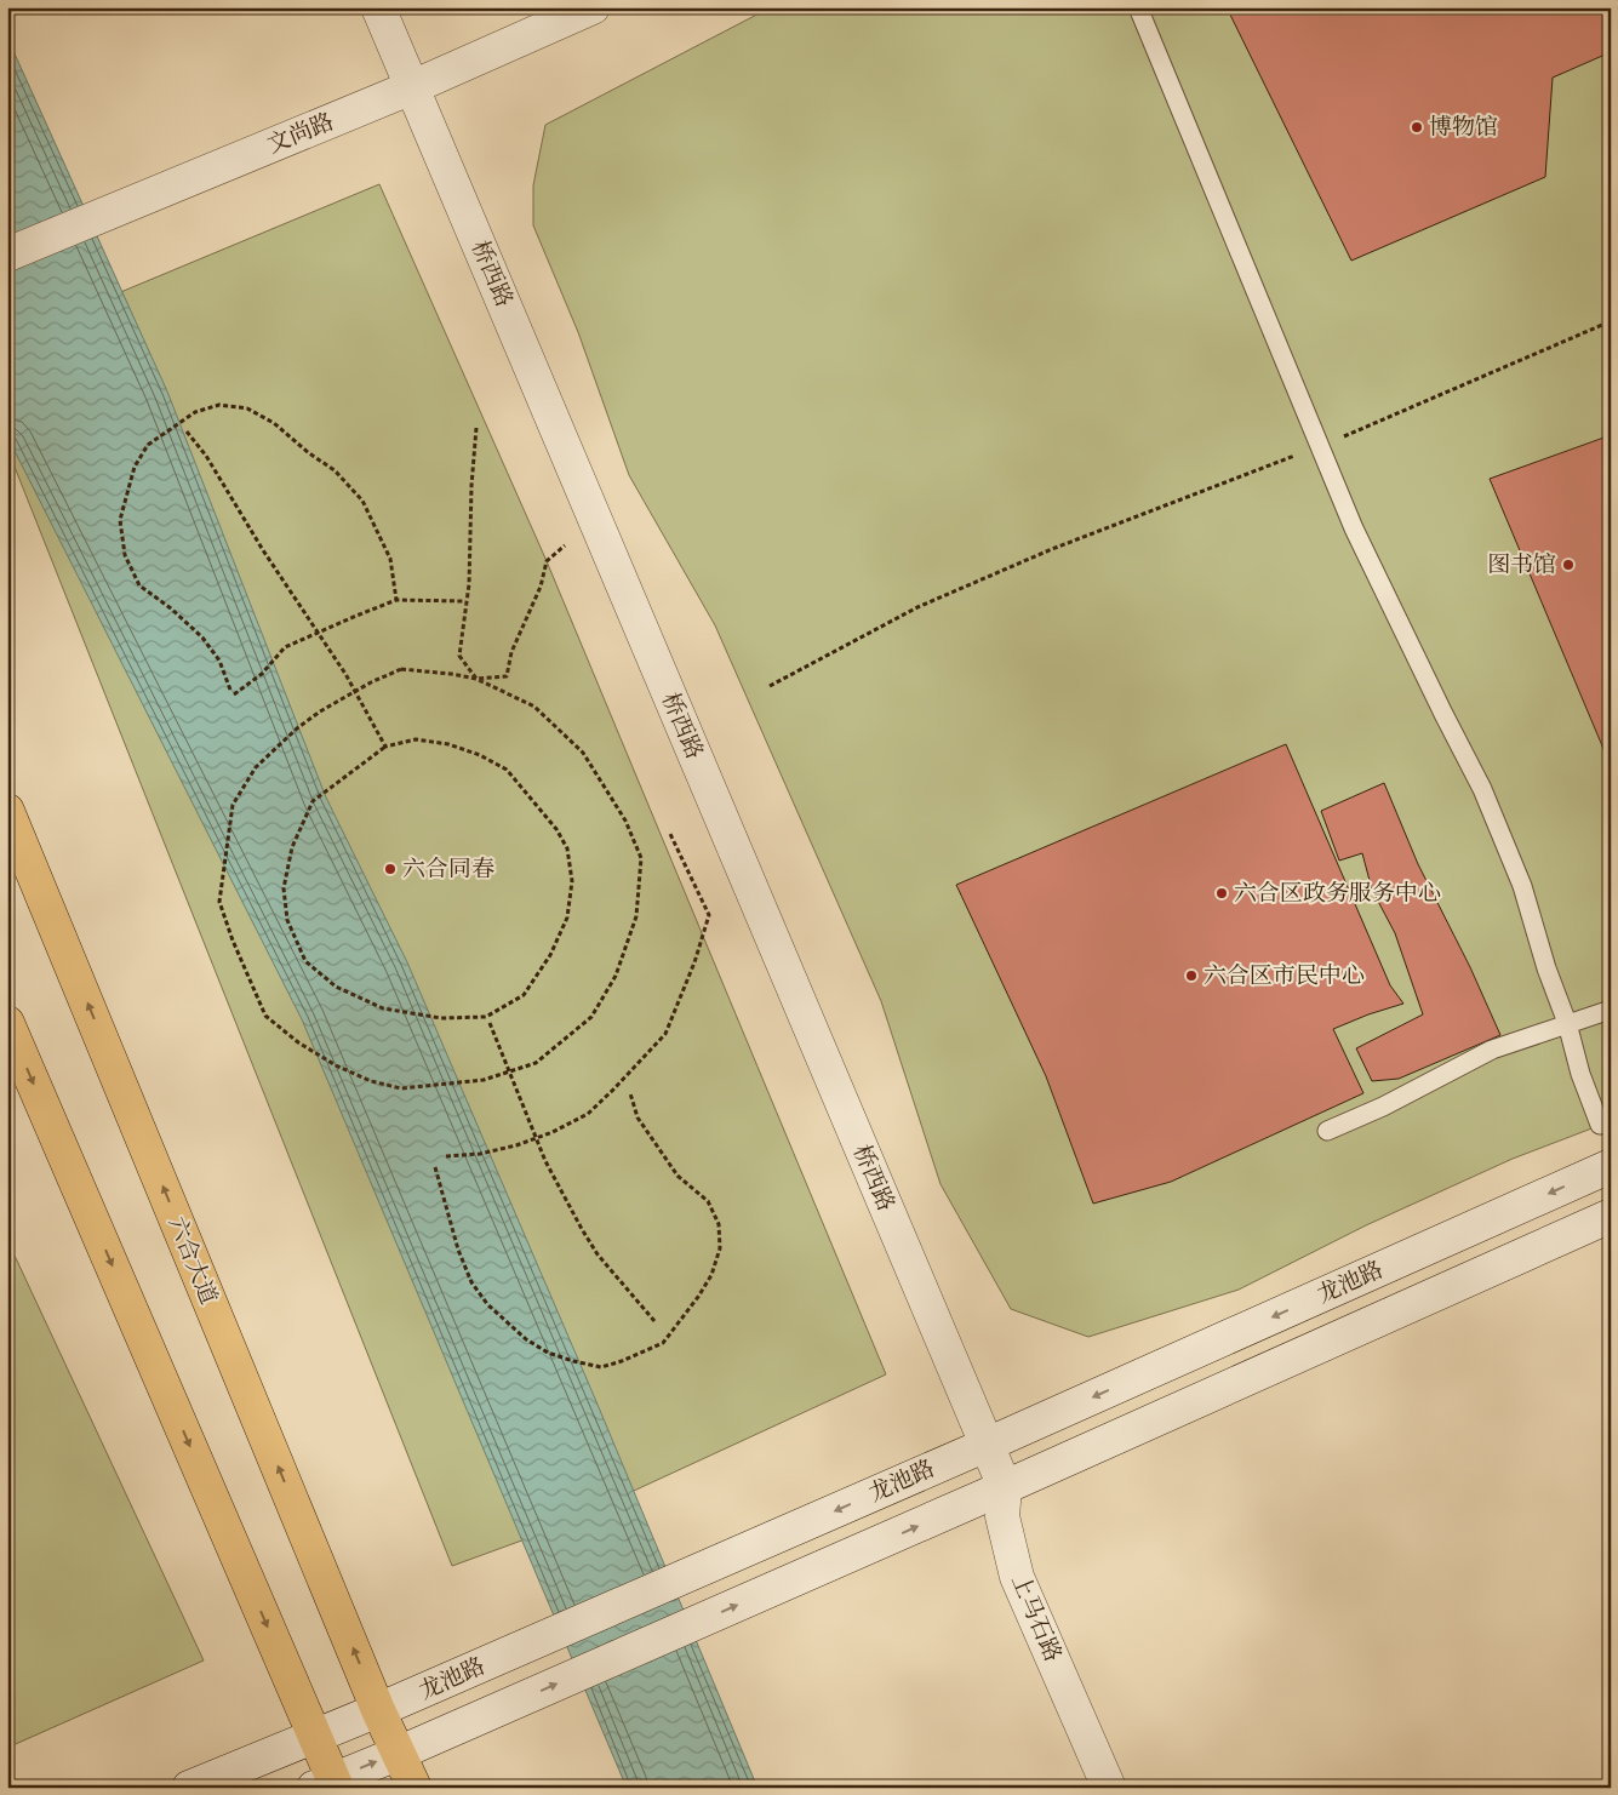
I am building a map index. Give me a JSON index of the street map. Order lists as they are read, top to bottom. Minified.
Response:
{"streets":{"highway":["六合大道"],"main road":["文尚路","桥西路","龙池路","上马石路"]},"crossings":[["文尚路","桥西路"],["桥西路","龙池路"],["桥西路","上马石路"],["六合大道","龙池路"],["龙池路","上马石路"]],"places":["博物馆","图书馆","六合同春","六合区政务服务中心","六合区市民中心"]}
